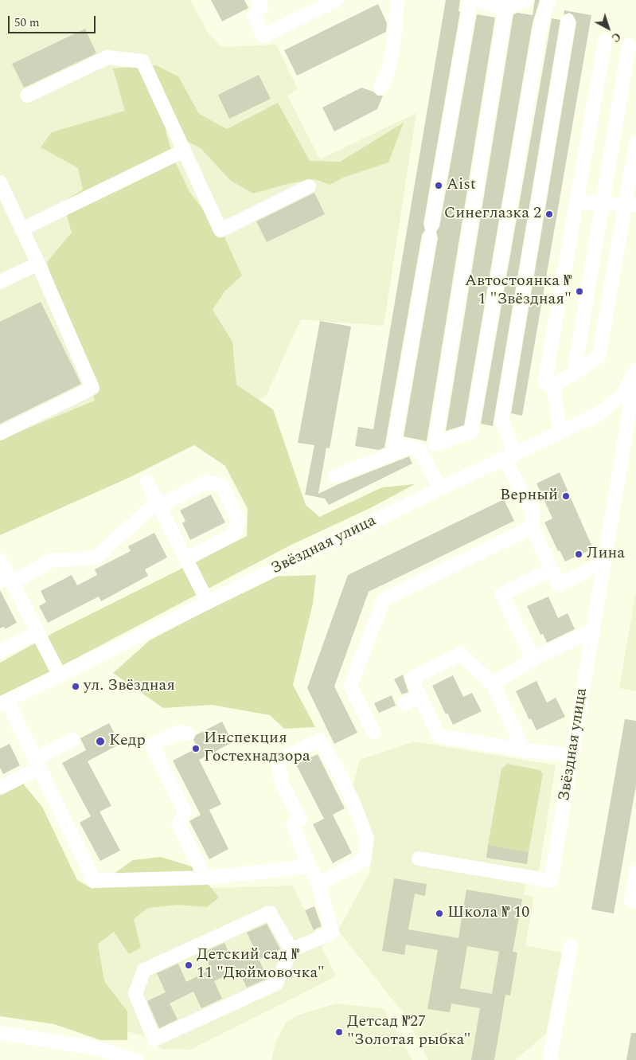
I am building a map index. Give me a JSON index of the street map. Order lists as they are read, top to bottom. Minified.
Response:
{"streets":{"street":["Звёздная улица"]},"places":["Aist","Синеглазка 2","Автостоянка № 1 \"Звёздная\"","Верный","Лина","ул. Звёздная","Кедр","Инспекция Гостехнадзора","Школа № 10","Детский сад № 11 \"Дюймовочка\"","Детсад №27 \"Золотая рыбка\""],"scale_bar":"50 m","north":"bottom right"}
